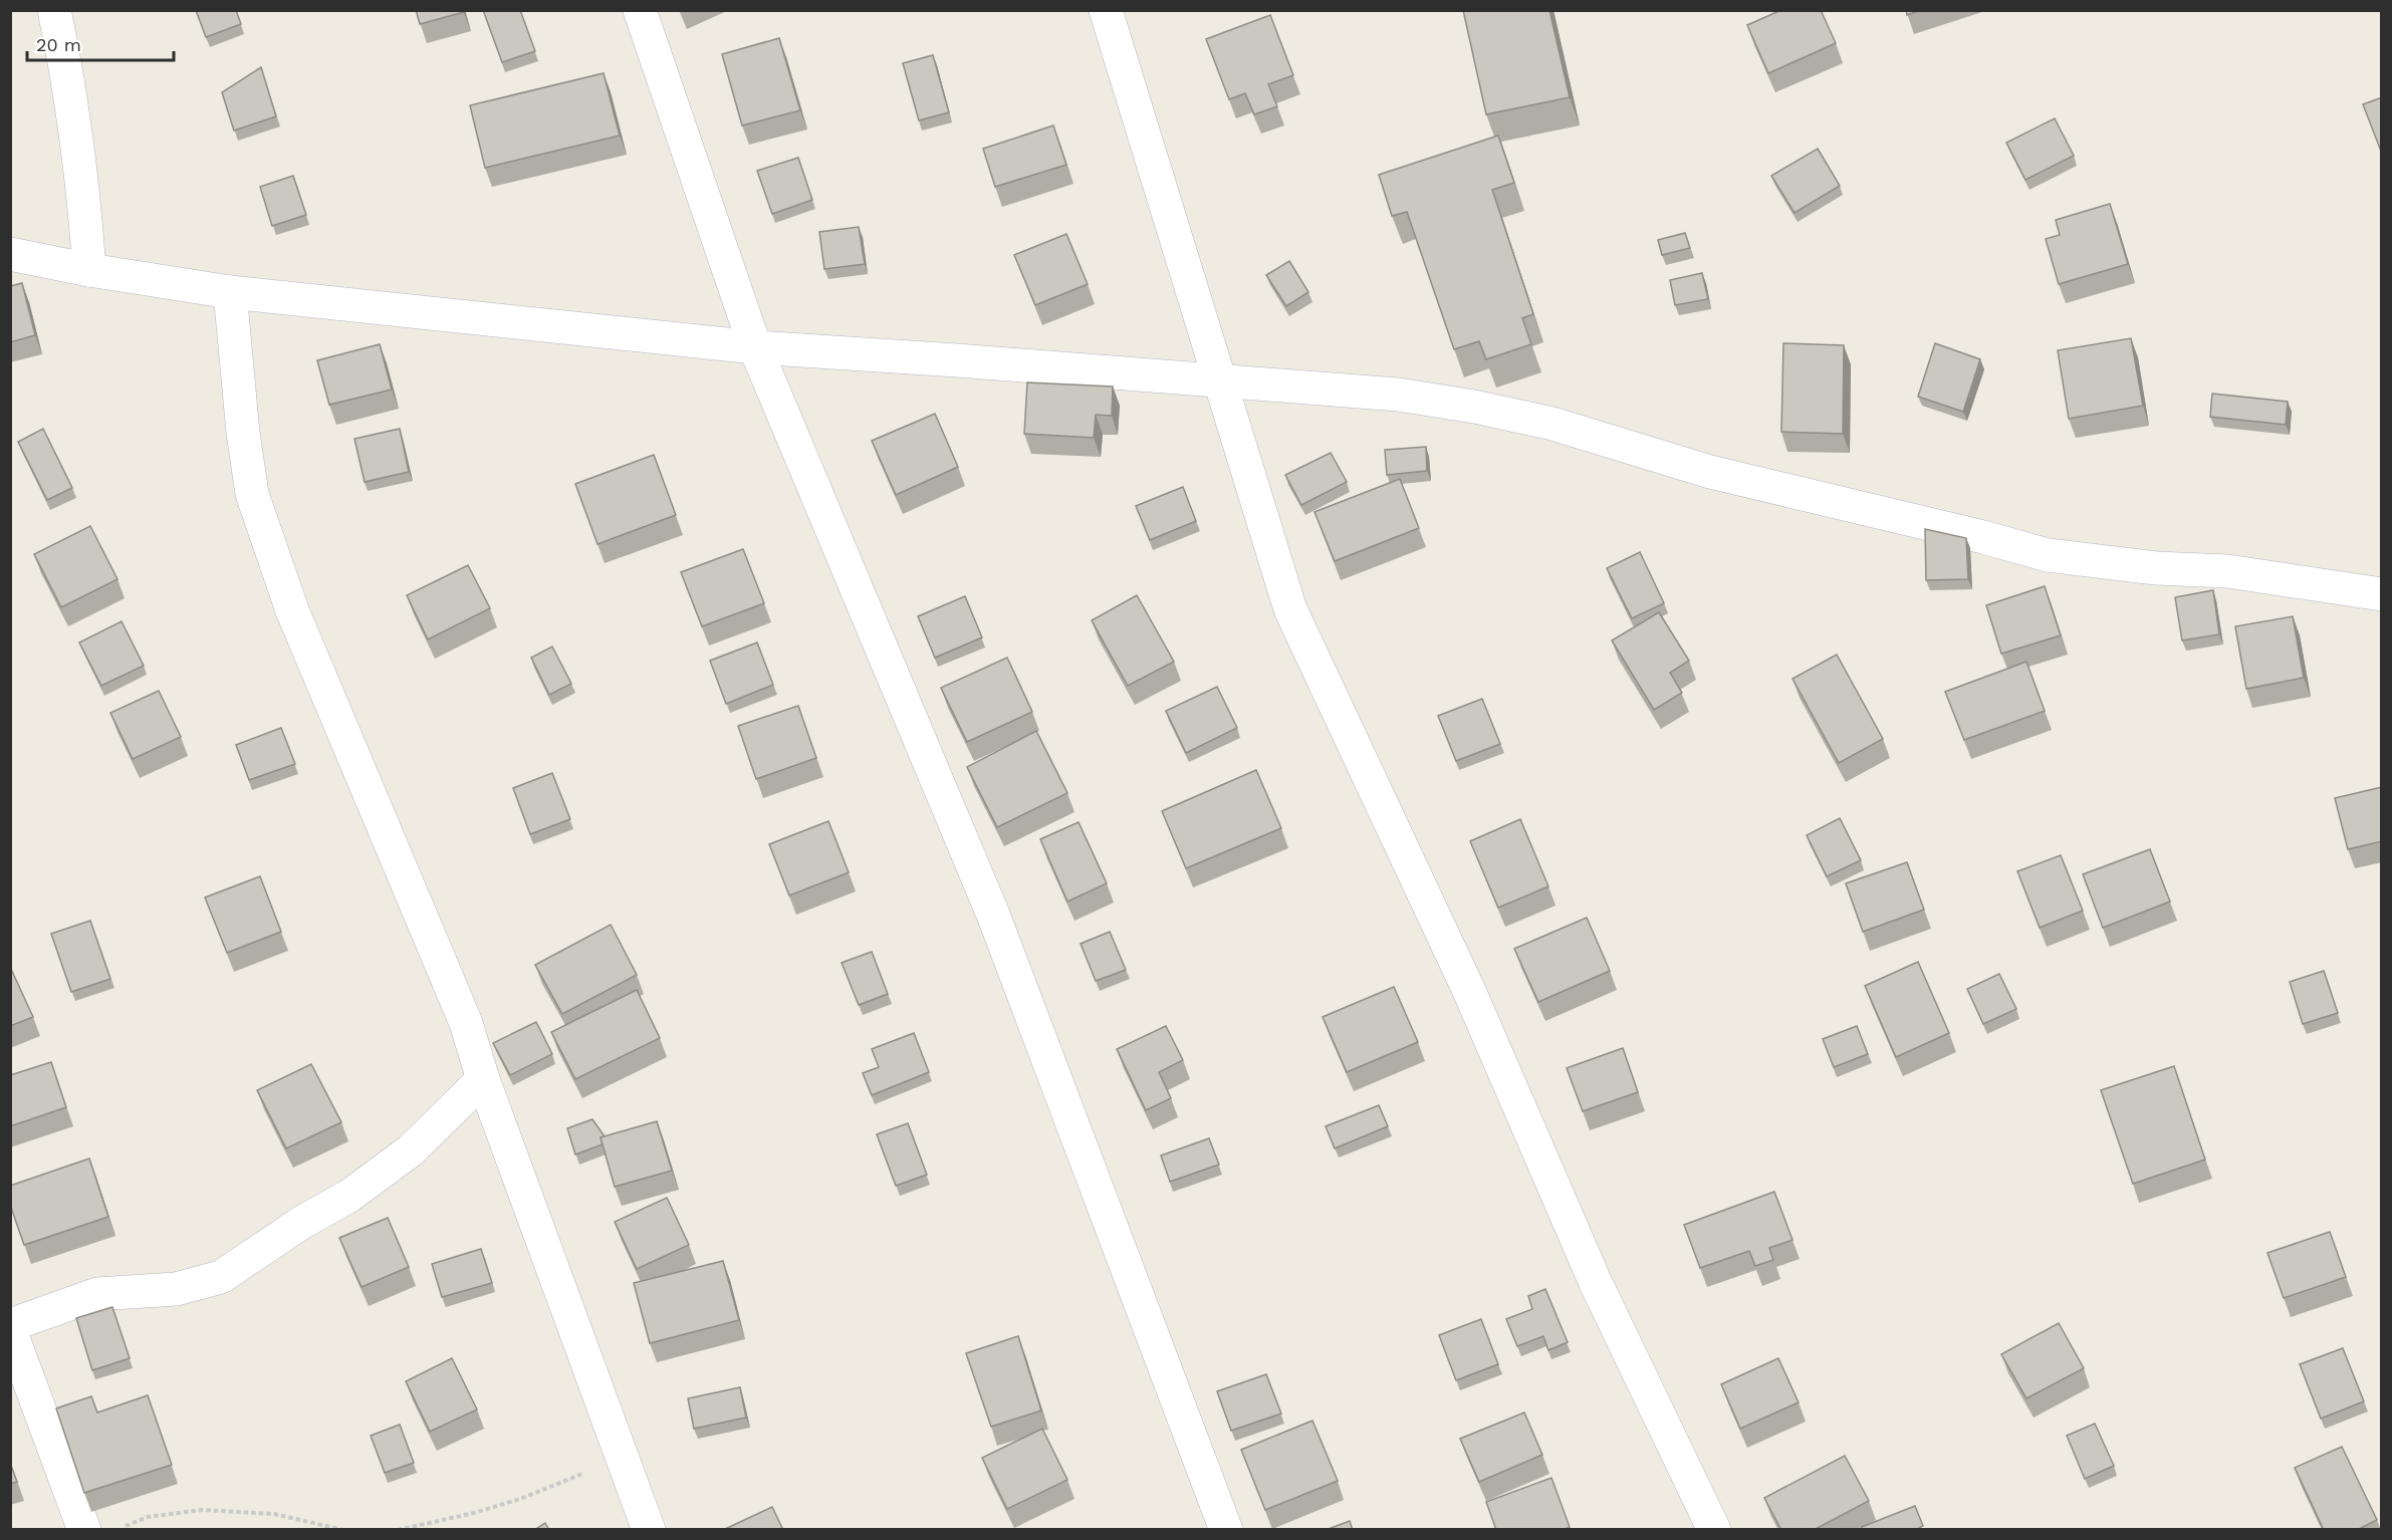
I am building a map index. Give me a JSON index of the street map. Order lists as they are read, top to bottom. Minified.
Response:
{"scale_bar":"20 m"}
